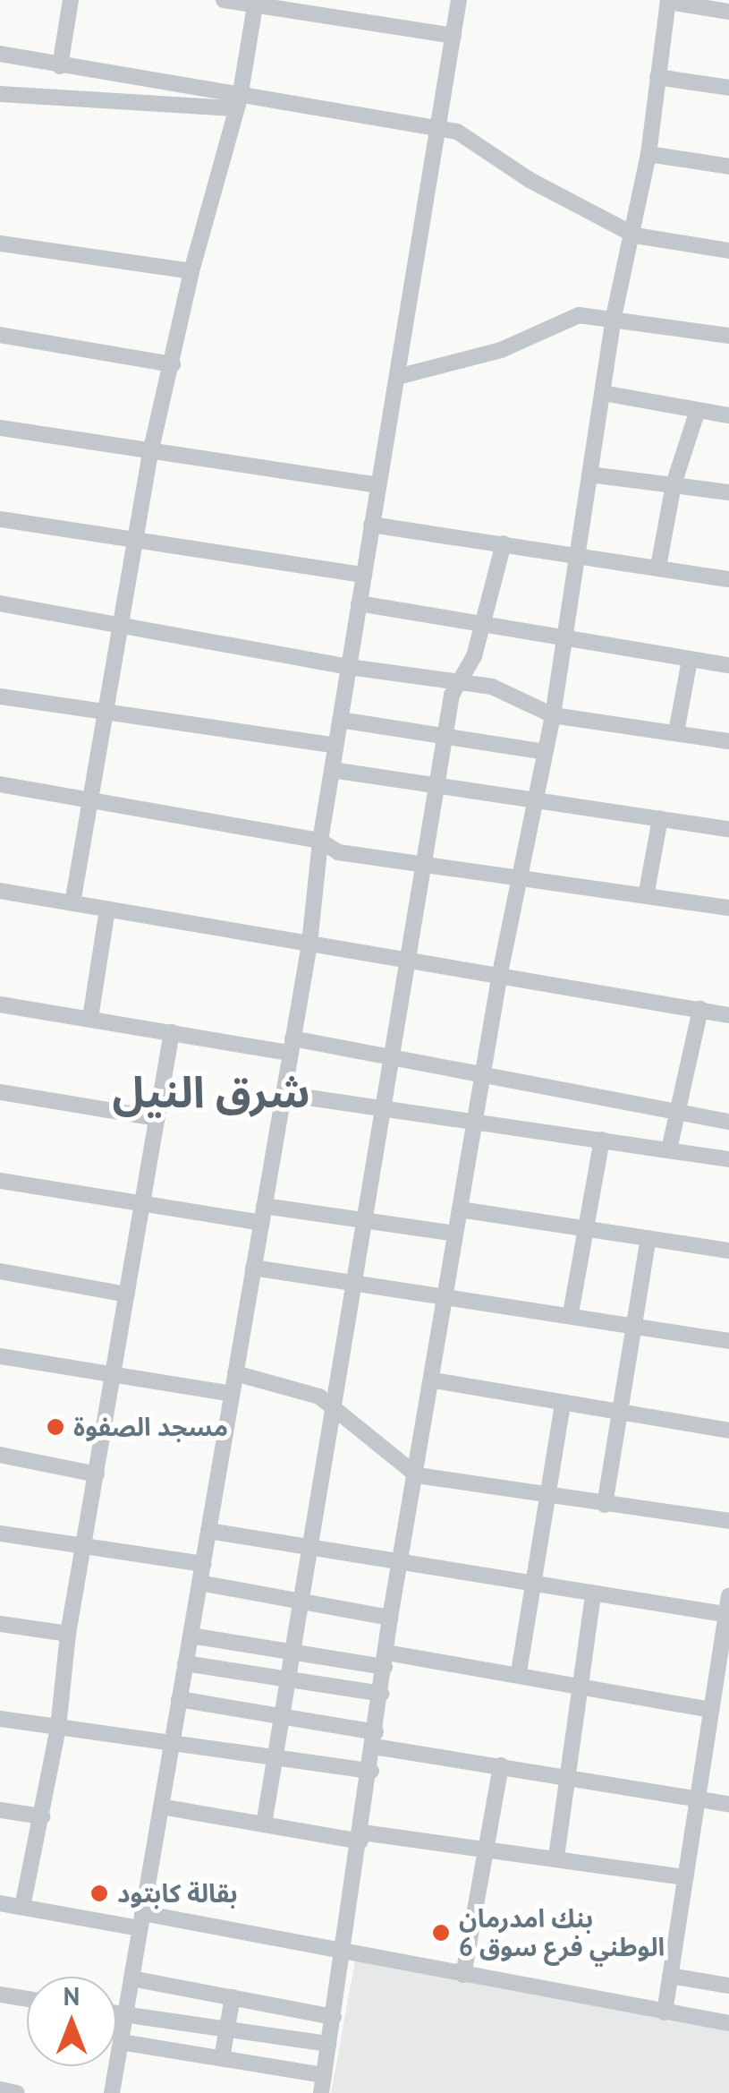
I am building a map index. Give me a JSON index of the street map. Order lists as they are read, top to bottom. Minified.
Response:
{"districts":["شرق النيل"],"places":["مسجد الصفوة","بقالة كابتود","بنك امدرمان الوطني فرع سوق 6"],"north":"top"}
